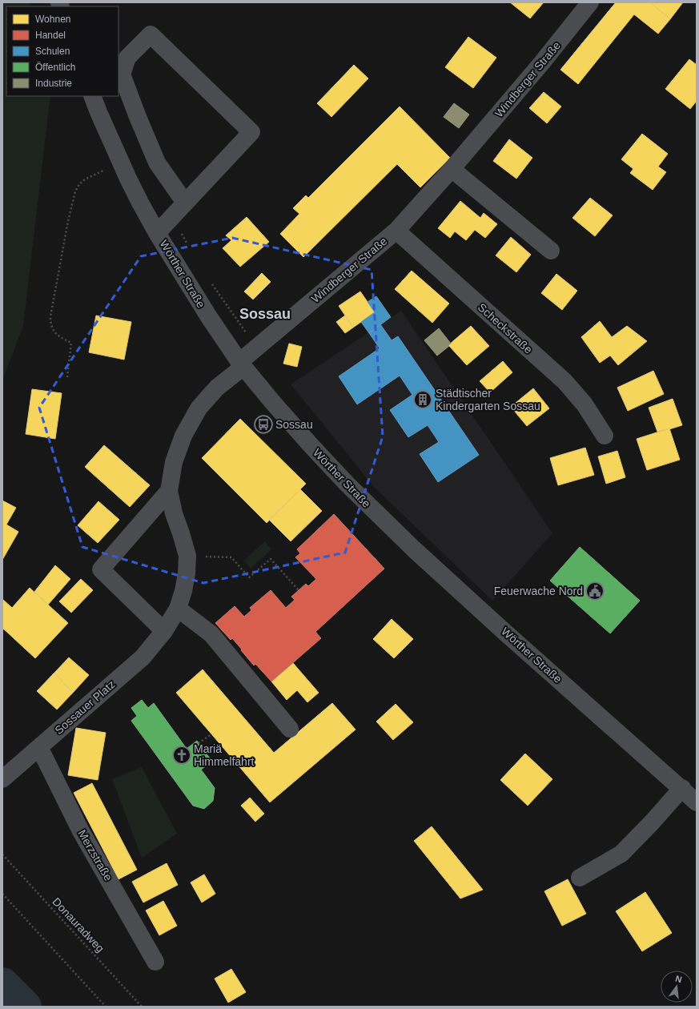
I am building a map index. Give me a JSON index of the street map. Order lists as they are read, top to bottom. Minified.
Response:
{"streets":{"street":["Windberger Straße","Wörther Straße","Scheckstraße","Sossauer Platz","Merzstraße"],"path":["Donauradweg"]},"crossings":[["Windberger Straße","Wörther Straße"],["Windberger Straße","Scheckstraße"],["Windberger Straße","Sossauer Platz"],["Wörther Straße","Sossauer Platz"],["Sossauer Platz","Merzstraße"]],"districts":["Sossau"],"places":{"building":["Städtischer Kindergarten Sossau"],"bus stop":["Sossau"],"public building":["Feuerwache Nord"],"church":["Mariä Himmelfahrt"]},"legend":["Wohnen","Handel","Schulen","Öffentlich","Industrie"],"north":"top"}
